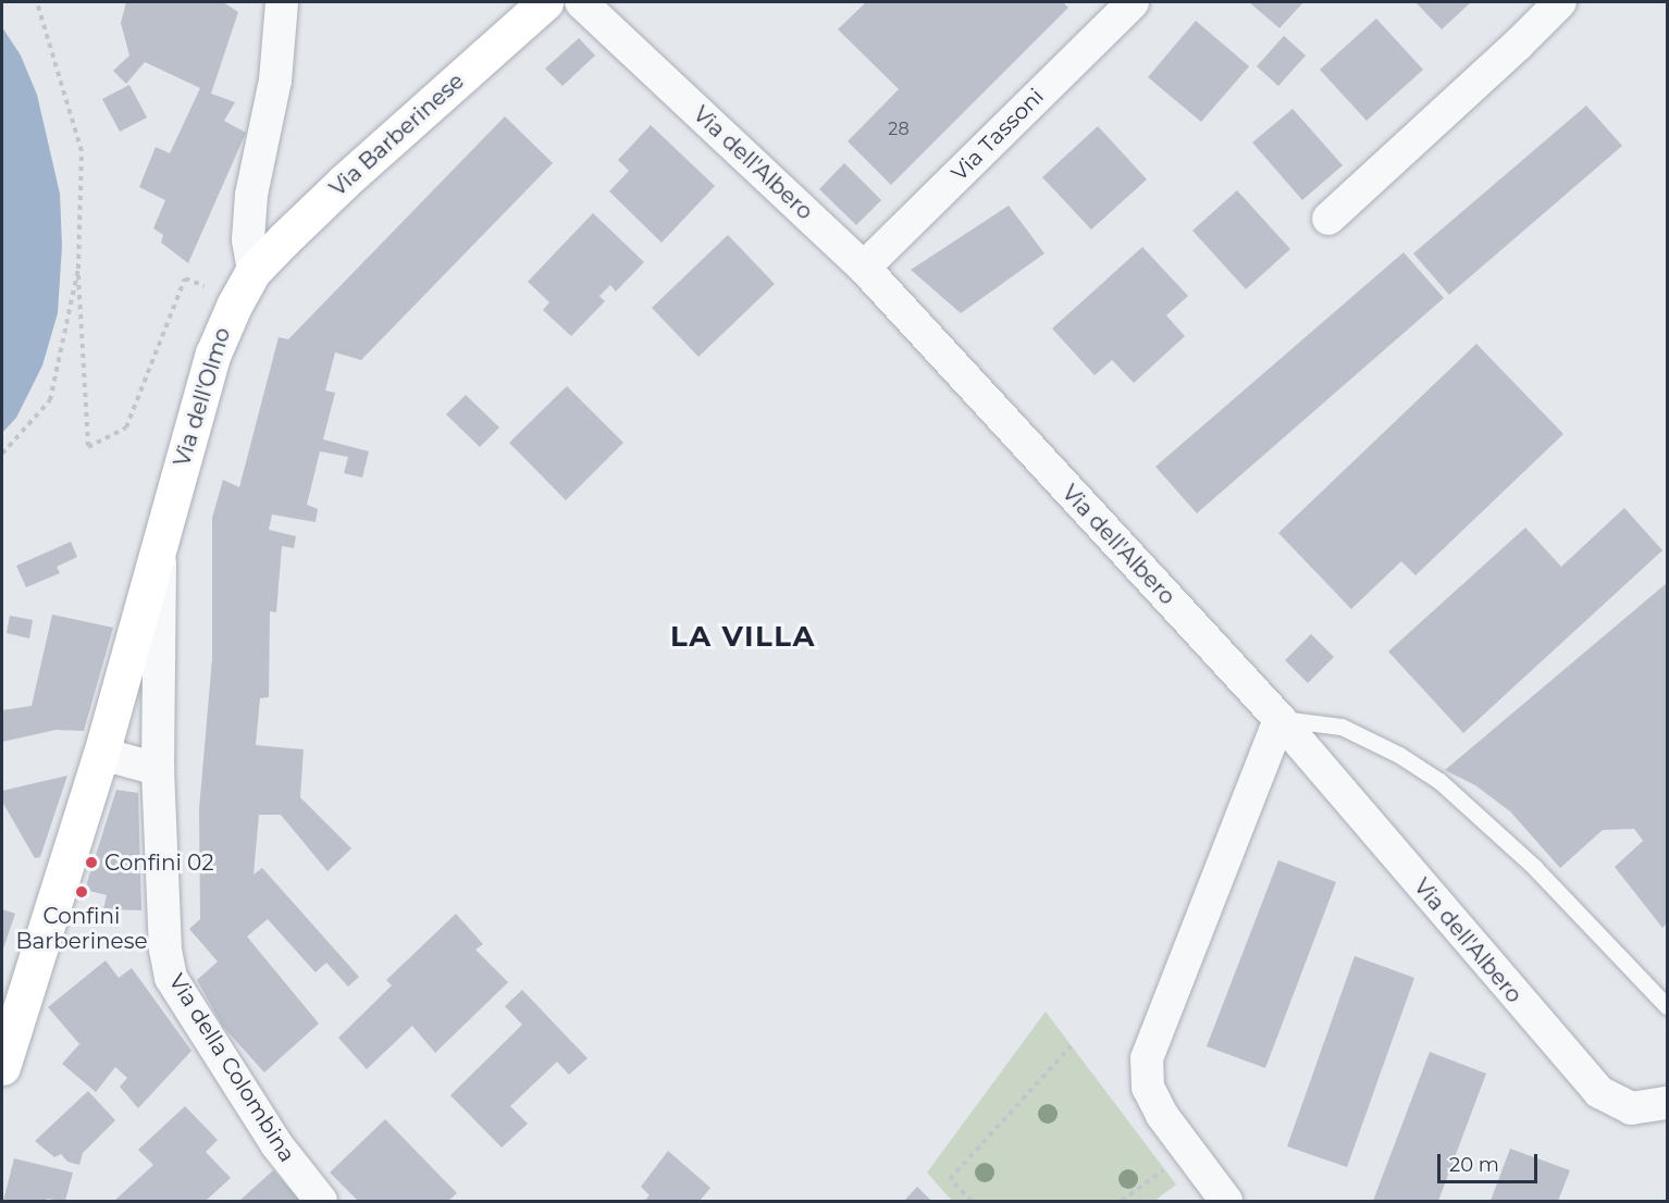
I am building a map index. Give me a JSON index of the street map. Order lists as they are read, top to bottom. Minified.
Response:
{"streets":{"main road":["Via Barberinese","Via dell'Olmo"],"street":["Via Tassoni","Via dell'Albero","Via della Colombina"]},"crossings":[["Via Barberinese","Via dell'Olmo"],["Via Tassoni","Via dell'Albero"],["Via dell'Olmo","Via della Colombina"]],"districts":["LA VILLA"],"places":["Confini 02","Confini Barberinese"],"house_numbers":["28"],"scale_bar":"20 m"}
